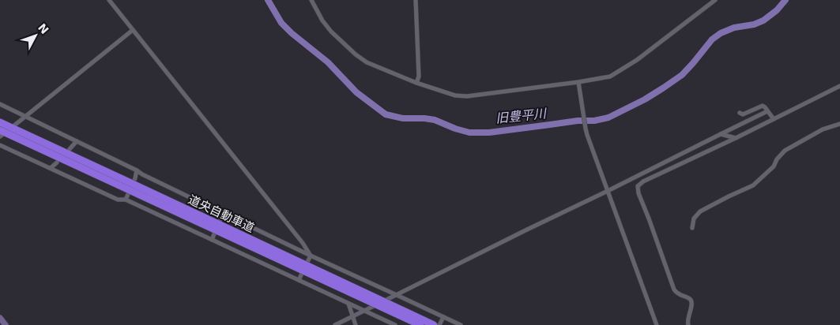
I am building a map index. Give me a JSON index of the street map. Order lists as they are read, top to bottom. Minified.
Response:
{"streets":{"highway":["道央自動車道"]},"water":["旧豊平川"],"north":"top right"}
